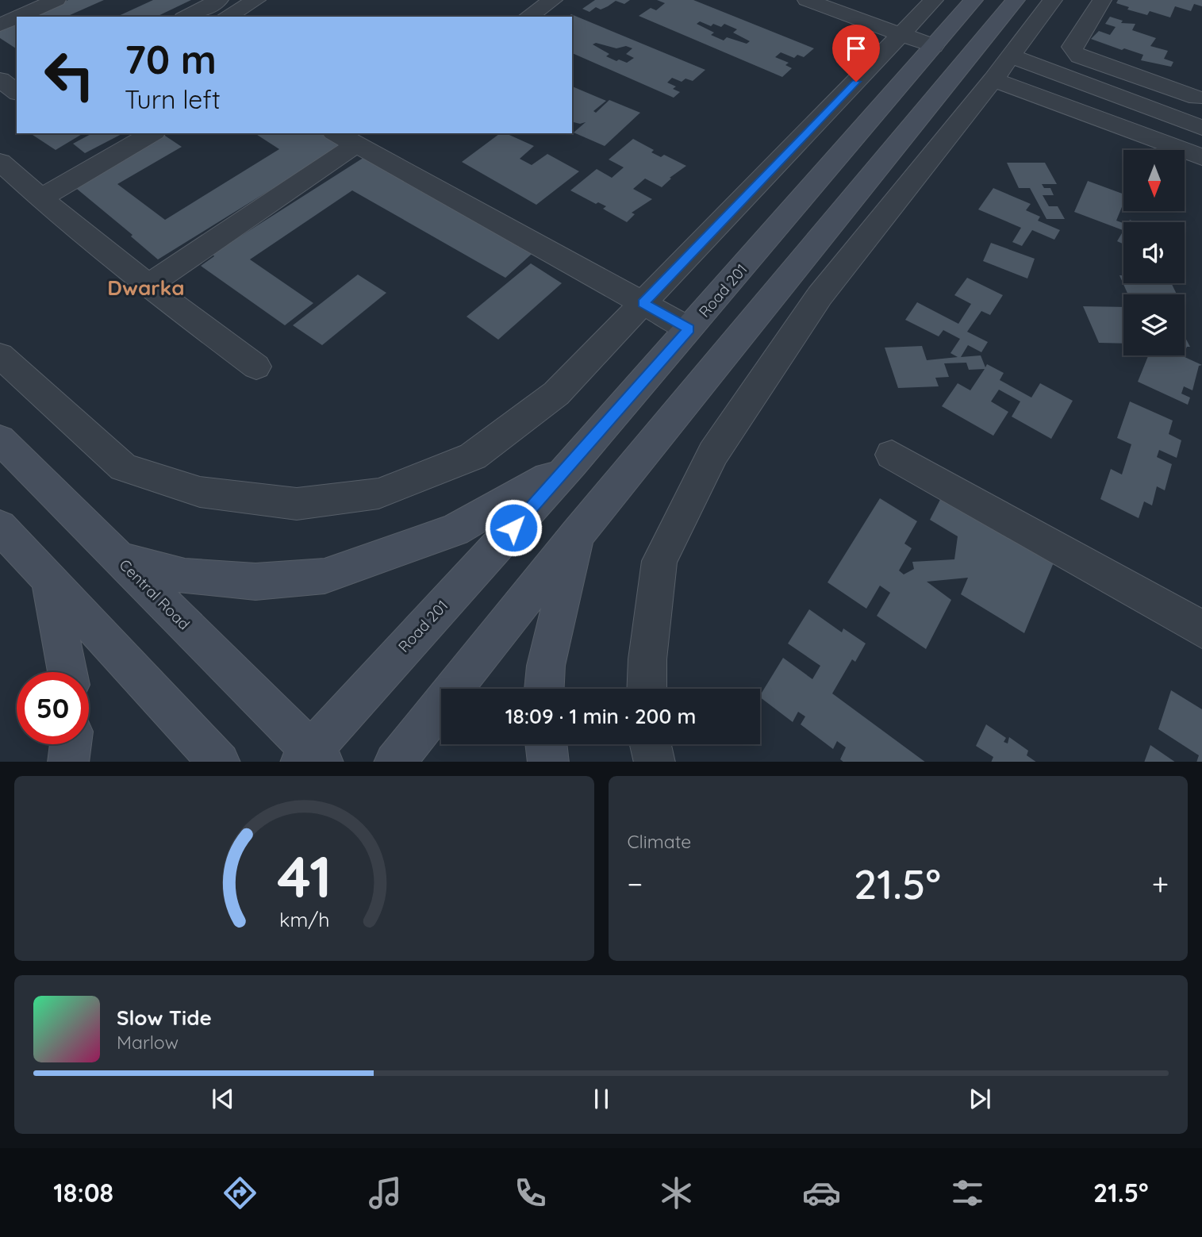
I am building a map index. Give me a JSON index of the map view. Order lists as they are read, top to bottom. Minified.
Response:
{"streets":{"main road":["Road 201","Central Road"]},"crossings":[["Road 201","Central Road"]],"districts":["Dwarka"],"north":"bottom","page":{"turn":["70 m","Turn left"],"limit":"50","trip":"18:09 · 1 min · 200 m","tile":"Climate","heat":["−","21.5°","+"],"song":["Slow Tide","Marlow"],"tabs":["18:08","21.5°"],"gauge":["41","km/h"]}}
